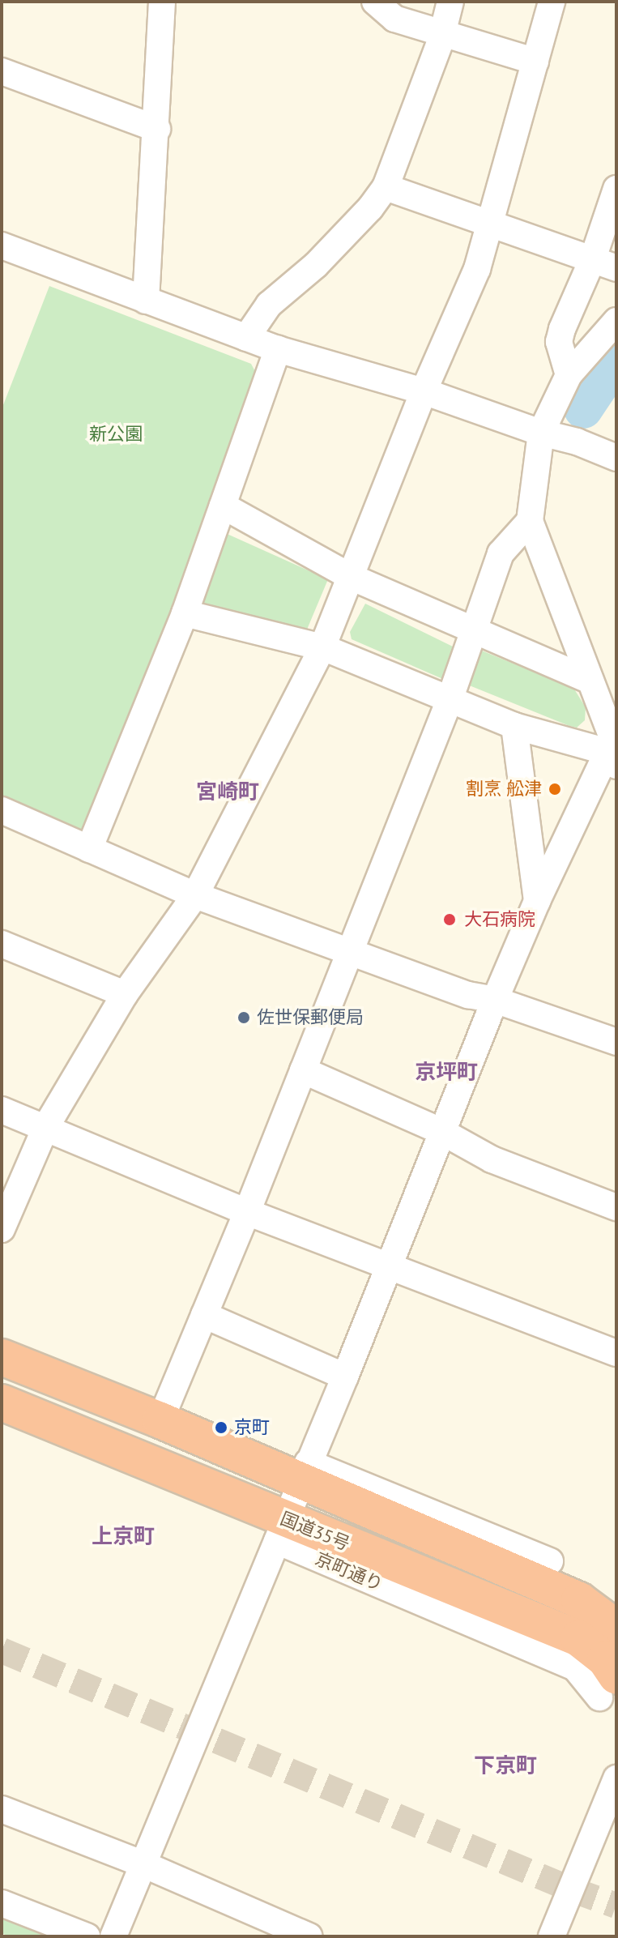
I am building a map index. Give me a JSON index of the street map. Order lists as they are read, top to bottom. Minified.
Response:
{"streets":{"highway":["国道35号"]},"districts":["宮崎町","京坪町","上京町","下京町"],"parks":["新公園"],"places":["割烹 舩津","大石病院","佐世保郵便局","京町"]}
